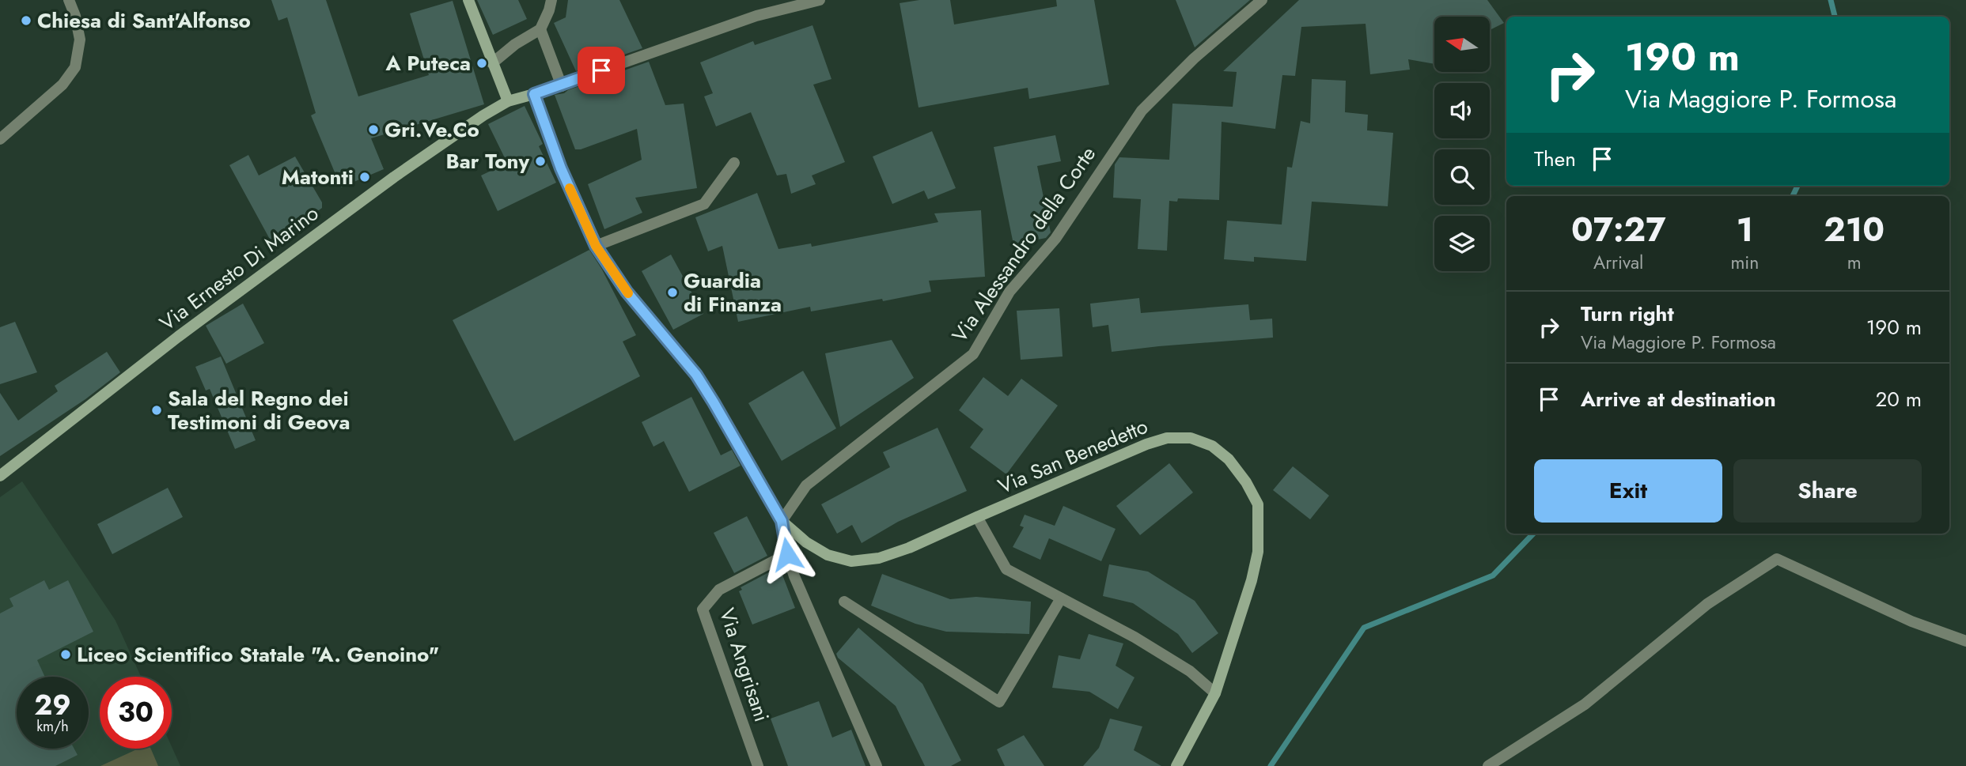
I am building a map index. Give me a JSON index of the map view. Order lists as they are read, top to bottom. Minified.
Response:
{"streets":{"street":["Via Alessandro della Corte","Via Ernesto Di Marino","Via San Benedetto","Via Angrisani"]},"crossings":[["Via Alessandro della Corte","Via San Benedetto"],["Via Ernesto Di Marino","Via San Benedetto"]],"places":["Chiesa di Sant'Alfonso","A Puteca","Gri.Ve.Co","Bar Tony","Matonti","Guardia di Finanza","Sala del Regno dei Testimoni di Geova","Liceo Scientifico Statale \"A. Genoino\""],"north":"left","page":{"turn":["190 m","Via Maggiore P. Formosa"],"then":"Then","eta":["07:27","Arrival","1","min","210","m"],"list":[{"name":"Turn right","note":"Via Maggiore P. Formosa","value":"190 m"},{"name":"Arrive at destination","value":"20 m"}],"buttons":["Exit","Share"],"speed":"29 km/h","limit":"30"}}
